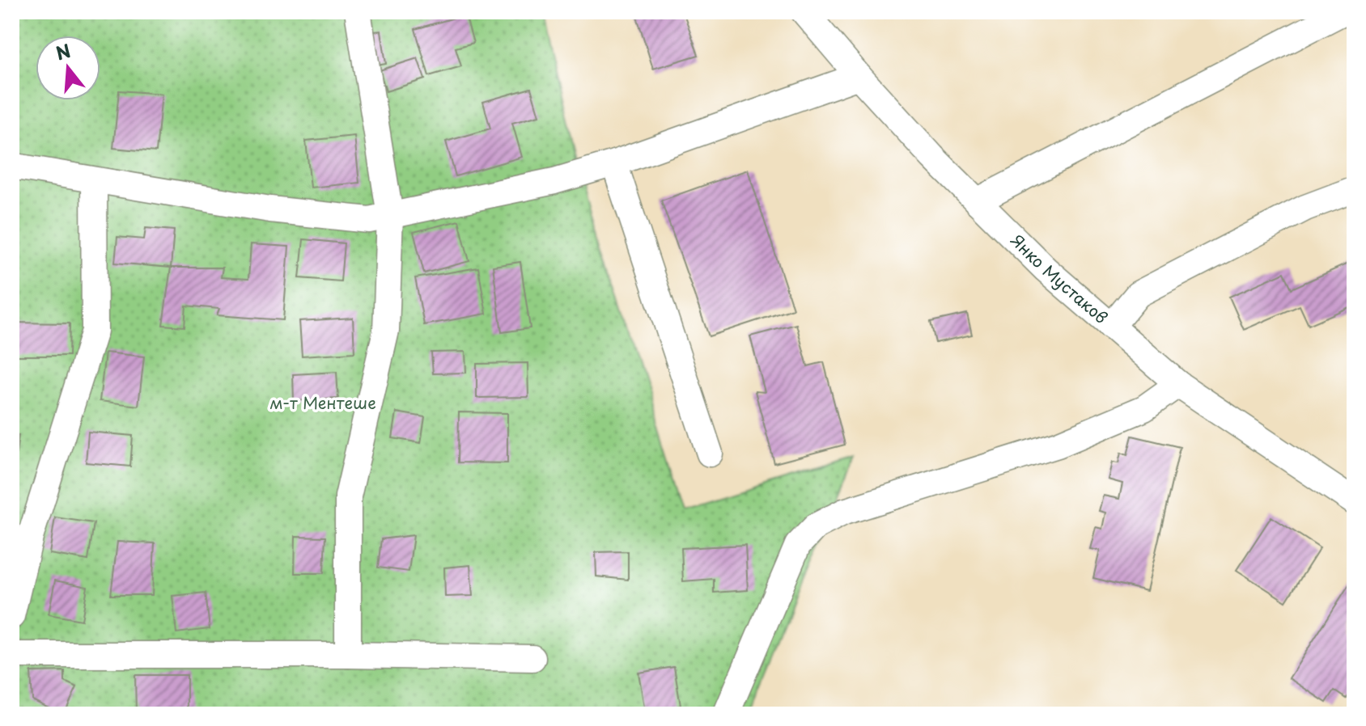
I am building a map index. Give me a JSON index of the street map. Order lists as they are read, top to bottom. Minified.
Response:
{"streets":{"street":["Янко Мустаков"]},"parks":["м-т Ментeше"],"north":"top"}
